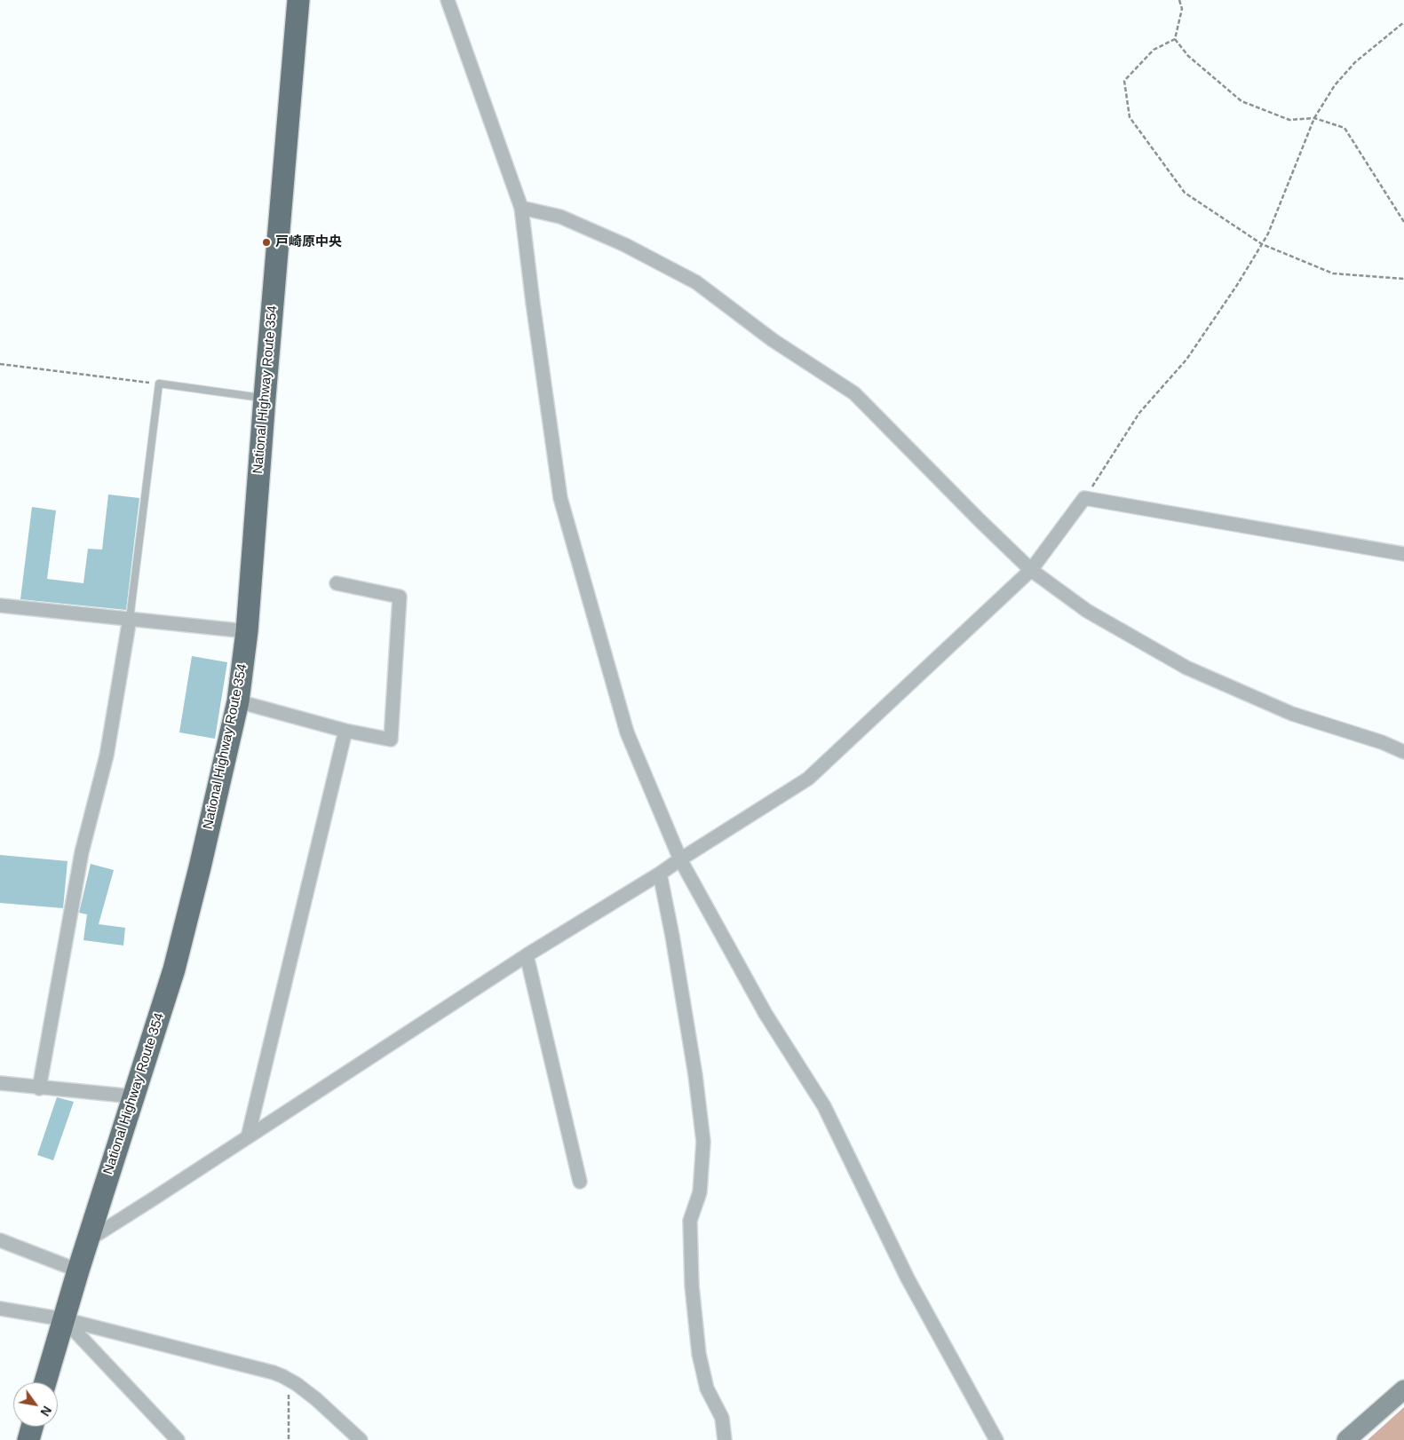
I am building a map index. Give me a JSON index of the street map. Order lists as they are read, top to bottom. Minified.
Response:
{"streets":{"highway":["National Highway Route 354"]},"places":["戸崎原中央"],"north":"bottom right"}
